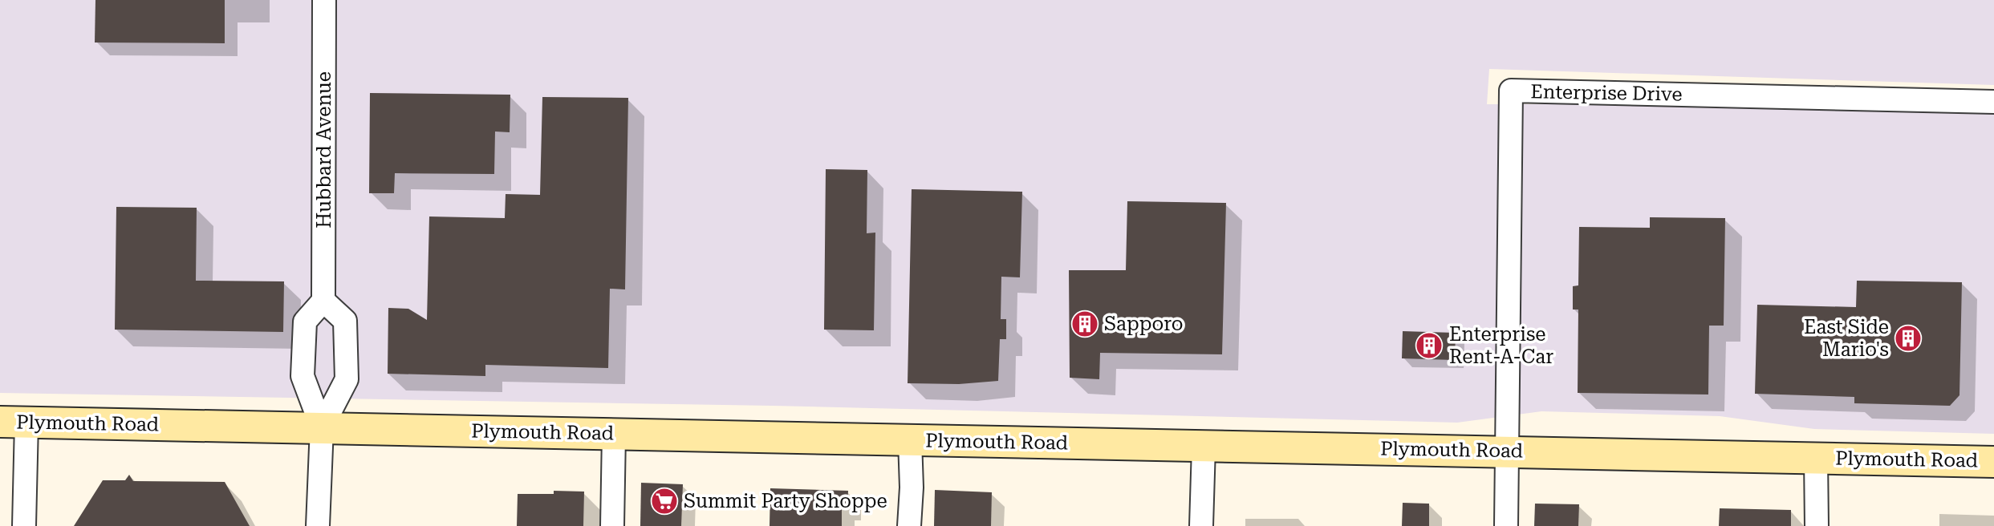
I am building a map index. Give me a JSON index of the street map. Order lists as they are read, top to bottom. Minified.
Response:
{"streets":{"main road":["Plymouth Road"],"street":["Enterprise Drive","Hubbard Avenue"]},"crossings":[["Enterprise Drive","Plymouth Road"]],"places":{"building":["Sapporo","East Side Mario's","Enterprise Rent-A-Car"],"supermarket":["Summit Party Shoppe"]}}
